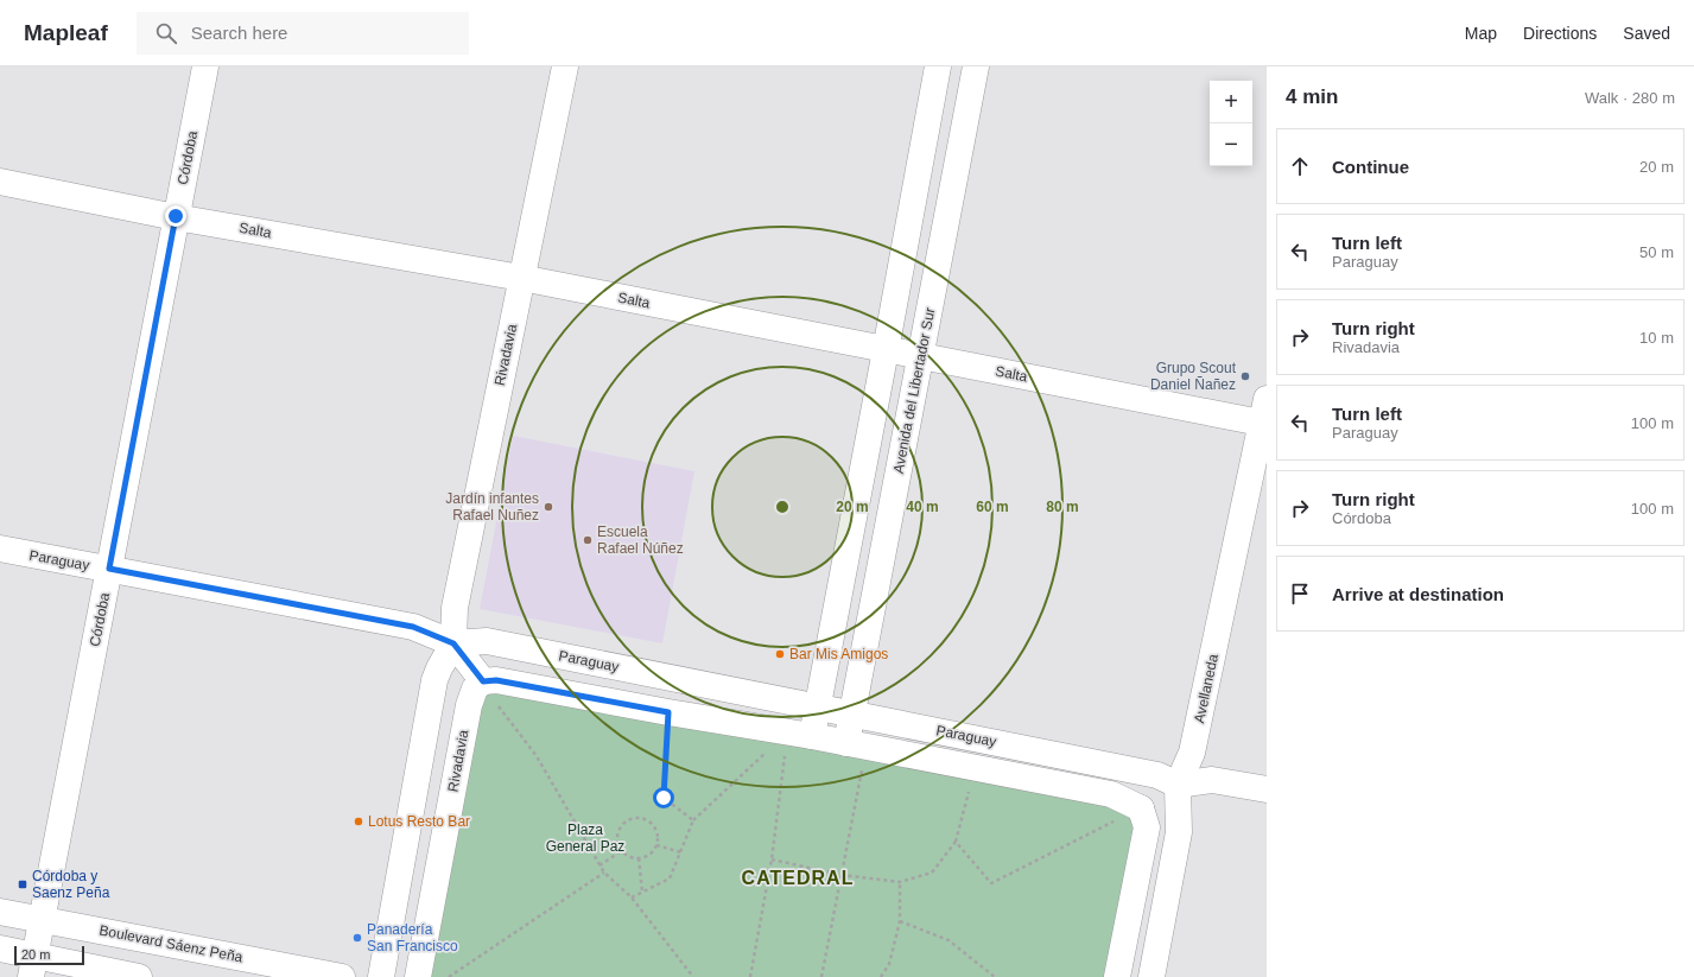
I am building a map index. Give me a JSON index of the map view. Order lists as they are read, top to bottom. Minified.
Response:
{"streets":{"main road":["Córdoba","Salta","Rivadavia","Avenida del Libertador Sur","Paraguay","Avellaneda","Boulevard Sáenz Peña"]},"crossings":[["Córdoba","Salta"],["Córdoba","Paraguay"],["Córdoba","Boulevard Sáenz Peña"],["Salta","Rivadavia"],["Salta","Avenida del Libertador Sur"],["Salta","Avellaneda"],["Rivadavia","Paraguay"],["Avenida del Libertador Sur","Paraguay"],["Paraguay","Avellaneda"]],"districts":["CATEDRAL"],"parks":["Plaza General Paz"],"places":{"other":["Grupo Scout Daniel Ñañez","Jardín infantes Rafael Nuñez","Escuela Rafael Núñez","Bar Mis Amigos","Lotus Resto Bar","Panadería San Francisco"],"transit":["Córdoba y Saenz Peña"]},"scale_bar":"20 m","page":{"header":"Mapleaf","search":"Search here","nav":["Map","Directions","Saved"],"heading":["4 min","Walk · 280 m"],"map_buttons":["+","−"],"list":[["Continue","20 m"],["Turn left","Paraguay","50 m"],["Turn right","Rivadavia","10 m"],["Turn left","Paraguay","100 m"],["Turn right","Córdoba","100 m"],"Arrive at destination"],"scale":"20 m"},"rings":["20 m","40 m","60 m","80 m"]}
